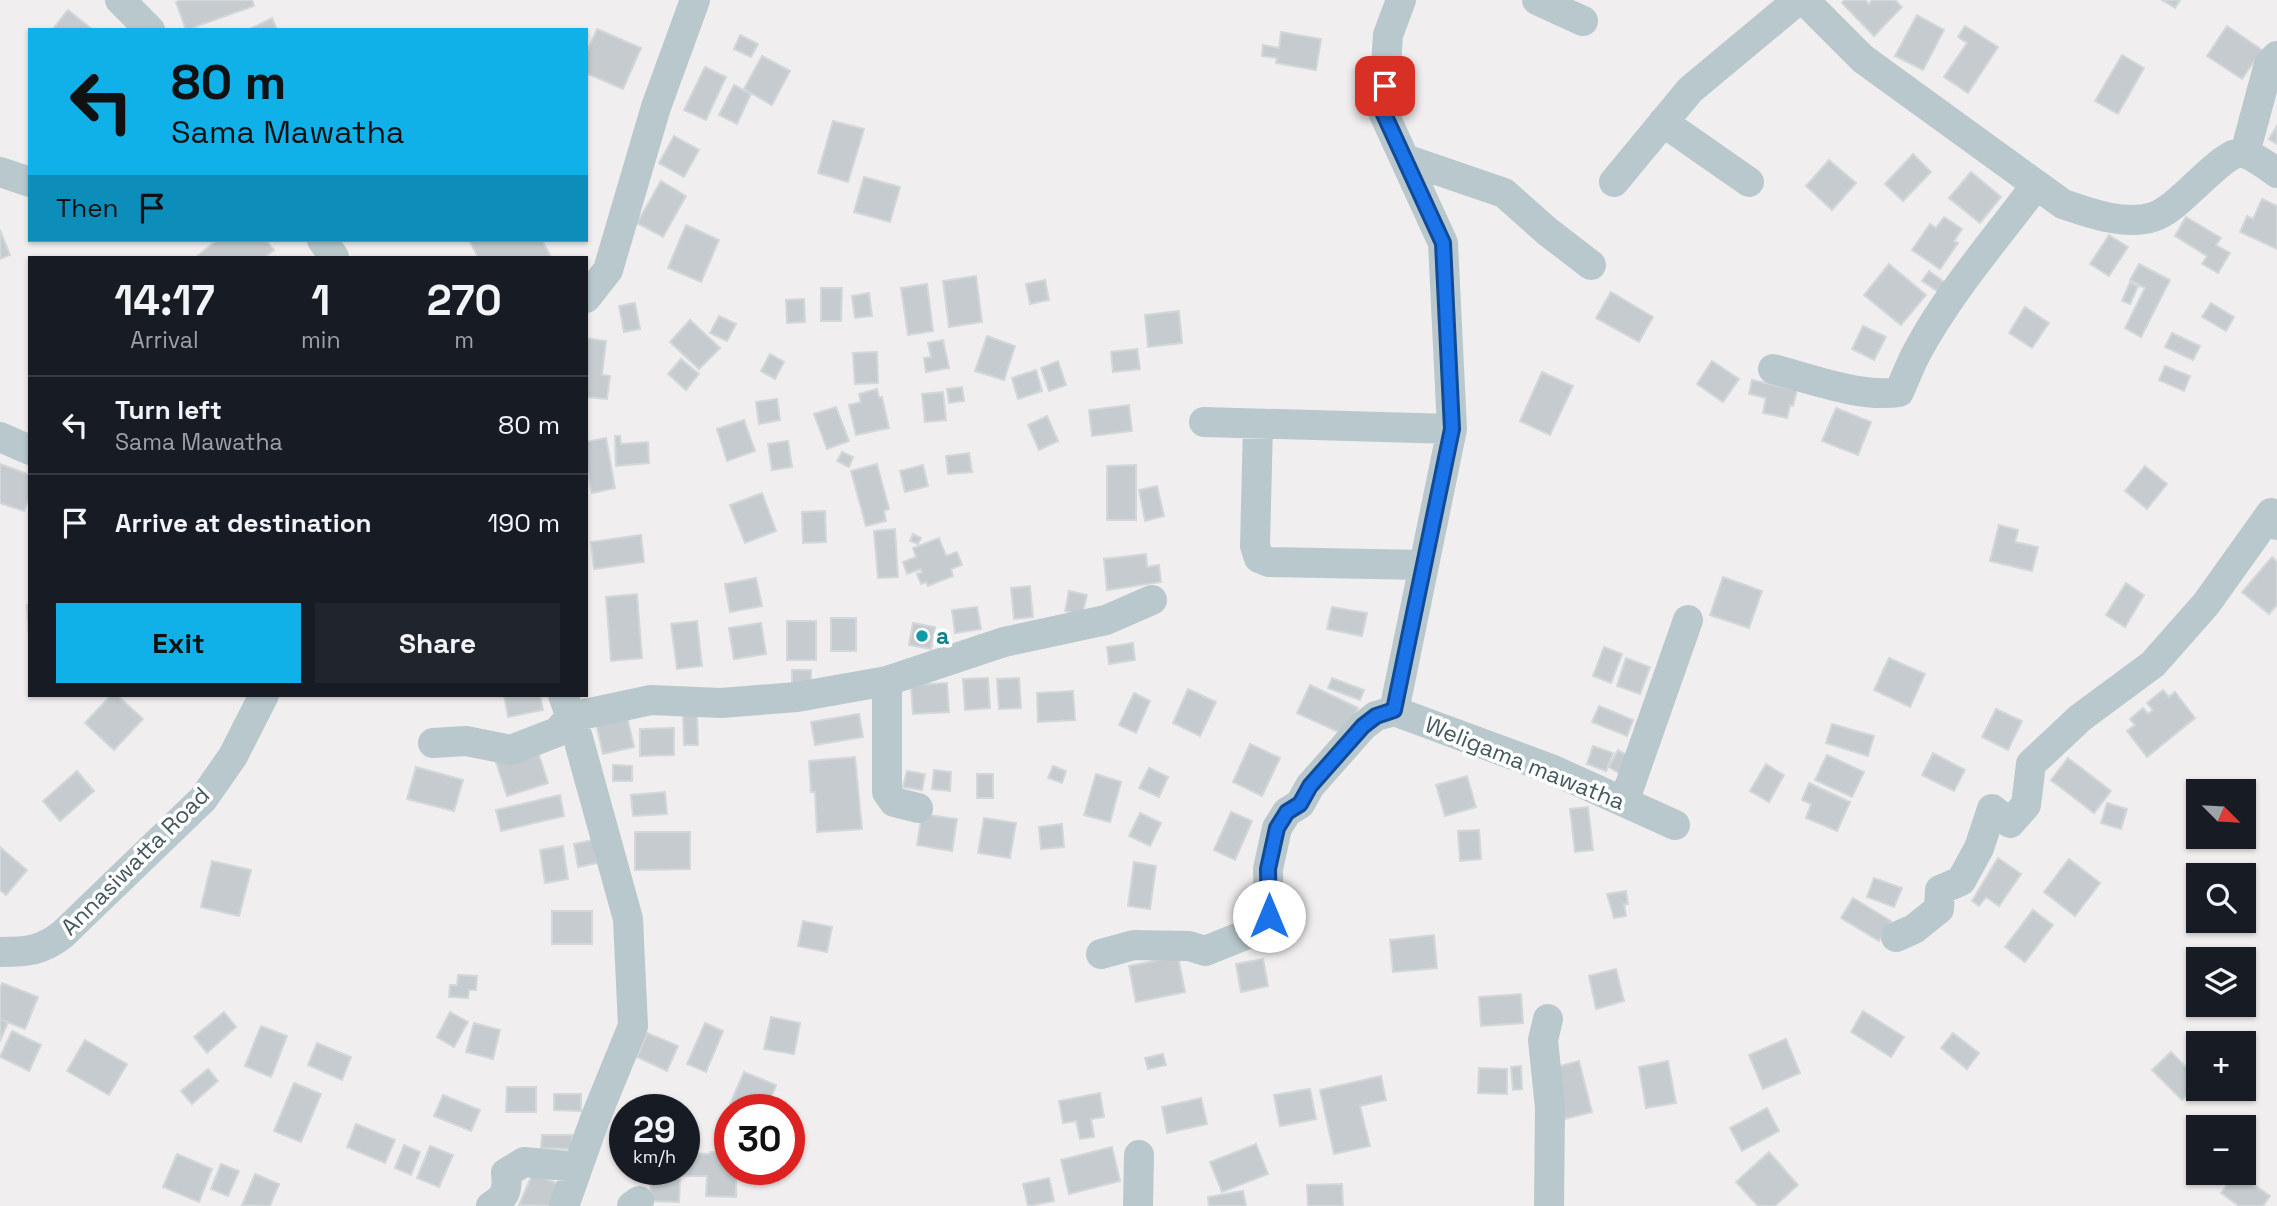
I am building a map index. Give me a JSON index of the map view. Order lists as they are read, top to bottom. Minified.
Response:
{"streets":{"street":["Weligama mawatha","Annasiwatta Road"]},"places":["a"],"north":"bottom right","page":{"turn":["80 m","Sama Mawatha"],"then":"Then","eta":["14:17","Arrival","1","min","270","m"],"list":[{"name":"Turn left","note":"Sama Mawatha","value":"80 m"},{"name":"Arrive at destination","value":"190 m"}],"buttons":["Exit","Share"],"map_buttons":["+","−"],"speed":"29 km/h","limit":"30"}}
